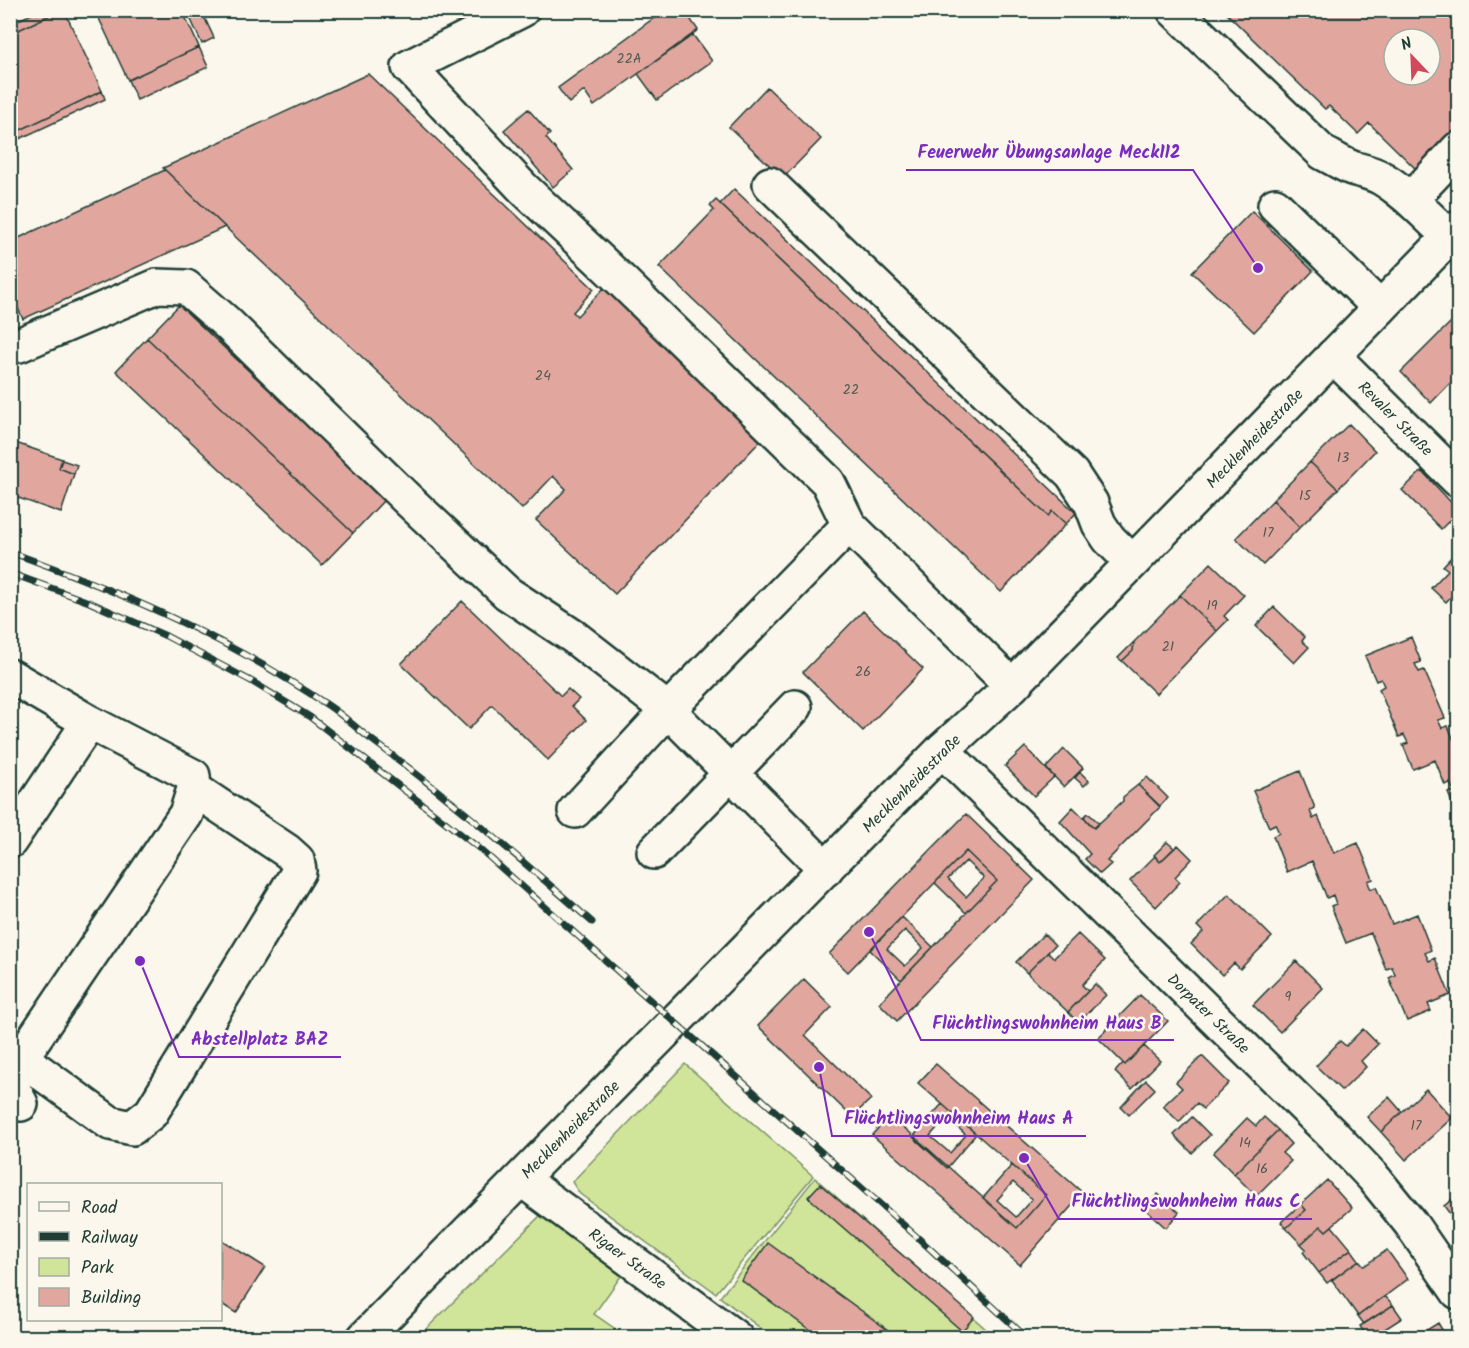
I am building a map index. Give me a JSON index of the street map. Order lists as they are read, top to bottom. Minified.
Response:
{"streets":{"main road":["Revaler Straße","Mecklenheidestraße","Dorpater Straße","Rigaer Straße"]},"crossings":[["Revaler Straße","Mecklenheidestraße"],["Mecklenheidestraße","Dorpater Straße"],["Mecklenheidestraße","Rigaer Straße"]],"places":["Feuerwehr Übungsanlage Meck112","Flüchtlingswohnheim Haus B","Abstellplatz BAZ","Flüchtlingswohnheim Haus A","Flüchtlingswohnheim Haus C"],"house_numbers":["22A","24","22","13","15","17","19","21","26","9","17","14","16"],"legend":["Road","Railway","Park","Building"],"north":"top left"}
